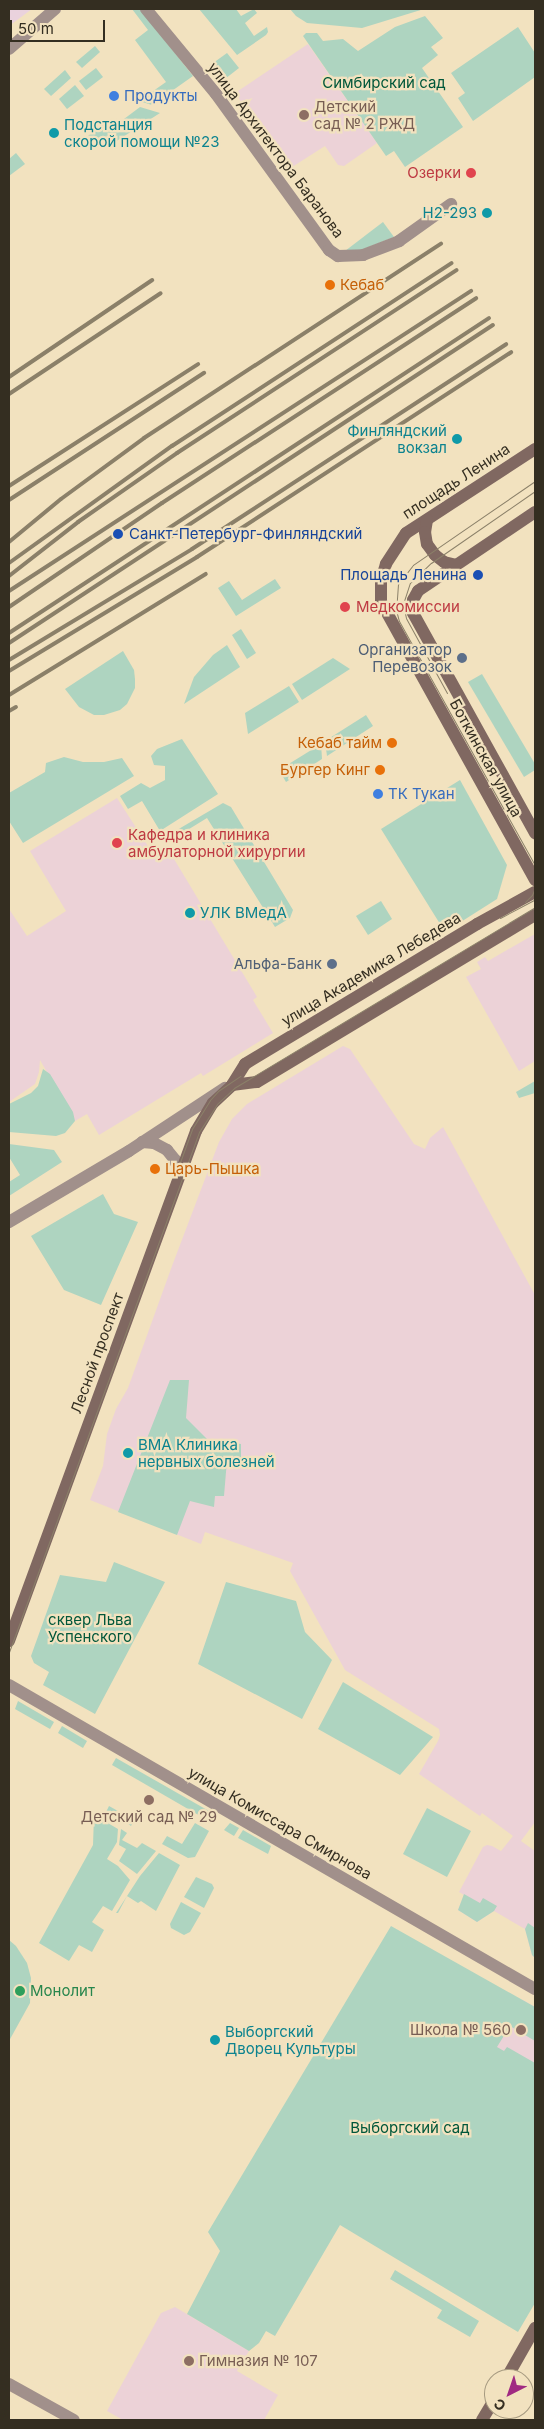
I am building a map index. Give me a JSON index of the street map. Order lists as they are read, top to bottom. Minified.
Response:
{"streets":{"main road":["площадь Ленина","Боткинская улица","улица Академика Лебедева","Лесной проспект"],"street":["улица Архитектора Баранова","улица Комиссара Смирнова"]},"crossings":[["площадь Ленина","Боткинская улица"],["улица Академика Лебедева","Лесной проспект"]],"parks":["Симбирский сад","сквер Льва Успенского","Выборгский сад"],"places":["Продукты","Детский сад № 2 РЖД","Подстанция скорой помощи №23","Озерки","H2-293","Кебаб","Финляндский вокзал","Санкт-Петербург-Финляндский","Площадь Ленина","Медкомиссии","Организатор Перевозок","Кебаб тайм","Бургер Кинг","ТК Тукан","Кафедра и клиника амбулаторной хирургии","УЛК ВМедА","Альфа-Банк","Царь-Пышка","ВМА Клиника нервных болезней","Детский сад № 29","Монолит","Школа № 560","Выборгский Дворец Культуры","Гимназия № 107"],"scale_bar":"50 m","north":"bottom left"}
